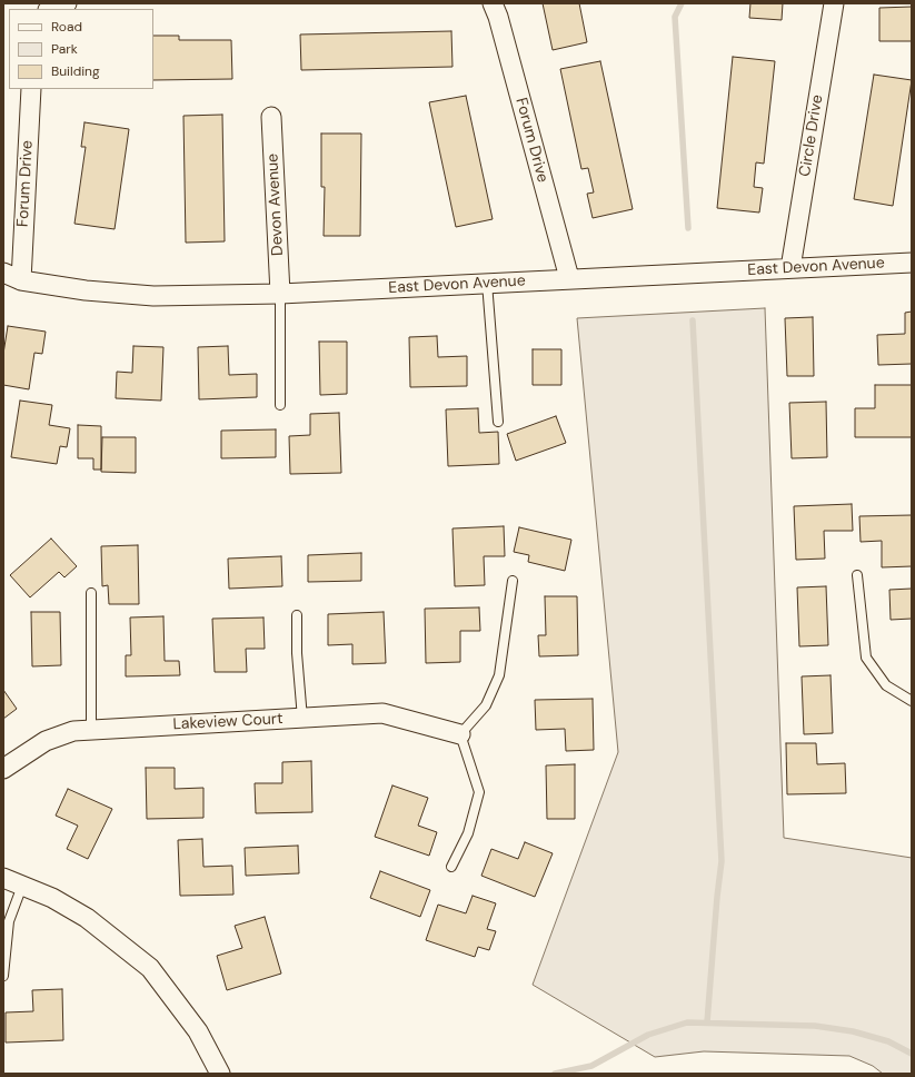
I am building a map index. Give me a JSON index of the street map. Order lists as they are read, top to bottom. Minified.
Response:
{"streets":{"street":["Circle Drive","Forum Drive","Devon Avenue","East Devon Avenue","Lakeview Court"]},"crossings":[["Circle Drive","East Devon Avenue"],["Forum Drive","East Devon Avenue"],["Devon Avenue","East Devon Avenue"]],"legend":["Road","Park","Building"]}
